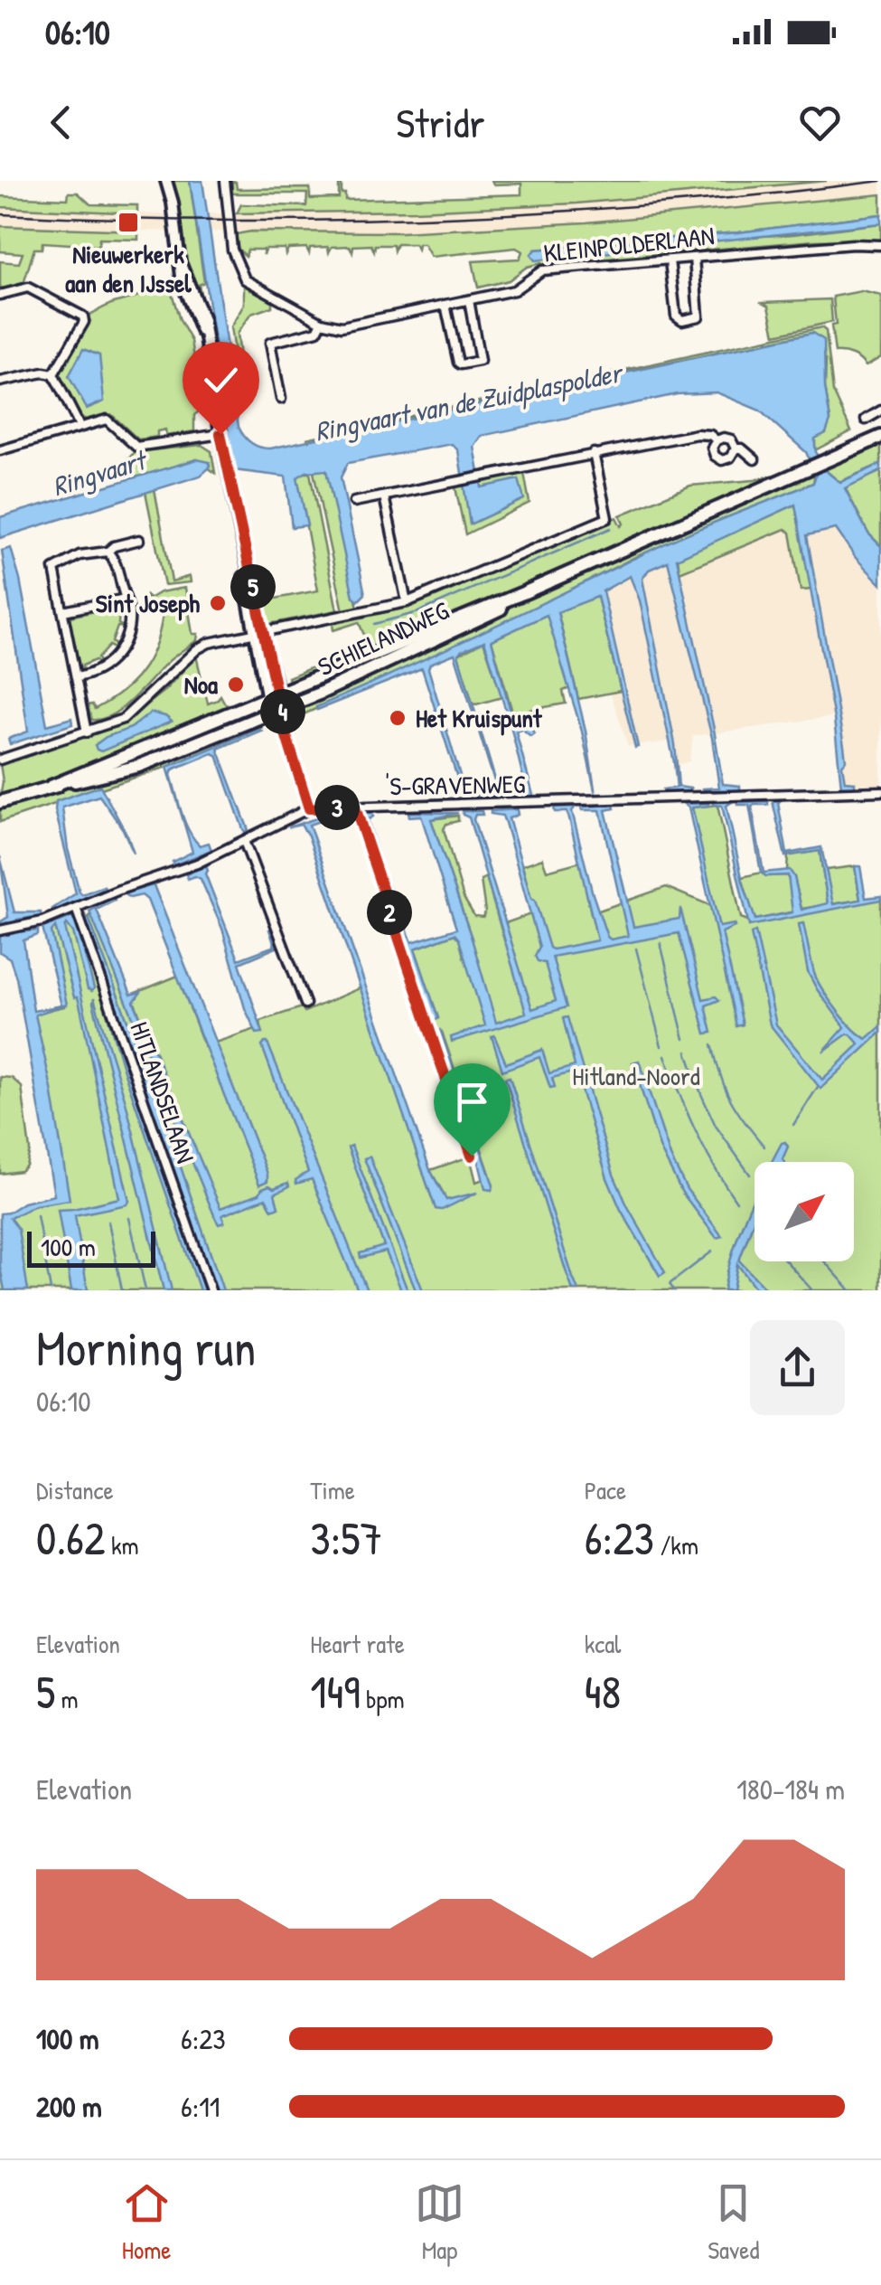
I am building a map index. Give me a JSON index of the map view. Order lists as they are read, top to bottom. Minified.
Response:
{"streets":{"main road":["SCHIELANDWEG"],"street":["KLEINPOLDERLAAN","'S-GRAVENWEG","HITLANDSELAAN"]},"crossings":[["'S-GRAVENWEG","HITLANDSELAAN"]],"water":["Ringvaart van de Zuidplaspolder","Ringvaart"],"parks":["Hitland-Noord"],"places":{"transit":["Nieuwerkerk aan den IJssel"],"other":["Sint Joseph","Noa","Het Kruispunt"]},"scale_bar":"100 m","north":"top right","page":{"status":"06:10","header":"Stridr","pins":["5","4","3","2"],"scale":"100 m","heading":["Morning run","06:10"],"stats":[["Distance","0.62 km"],["Time","3:57"],["Pace","6:23 /km"],["Elevation","5 m"],["Heart rate","149 bpm"],["kcal","48"]],"chart":["Elevation","180–184 m"],"list":[{"name":"100 m","note":"6:23"},{"name":"200 m","note":"6:11"}],"tabs":["Home","Map","Saved"]}}
